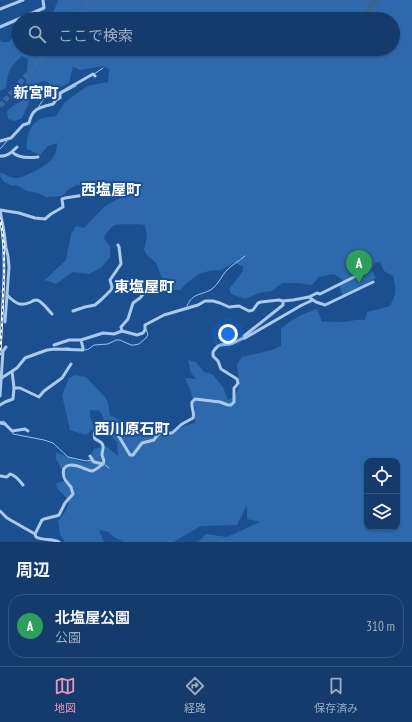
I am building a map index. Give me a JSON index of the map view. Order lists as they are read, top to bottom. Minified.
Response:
{"districts":["新宮町","西塩屋町","東塩屋町","西川原石町"],"page":{"search":"ここで検索","pins":"A","heading":"周辺","list":[{"mark":"A","name":"北塩屋公園","note":"公園","value":"310 m"}],"nav":["地図","経路","保存済み"]}}
